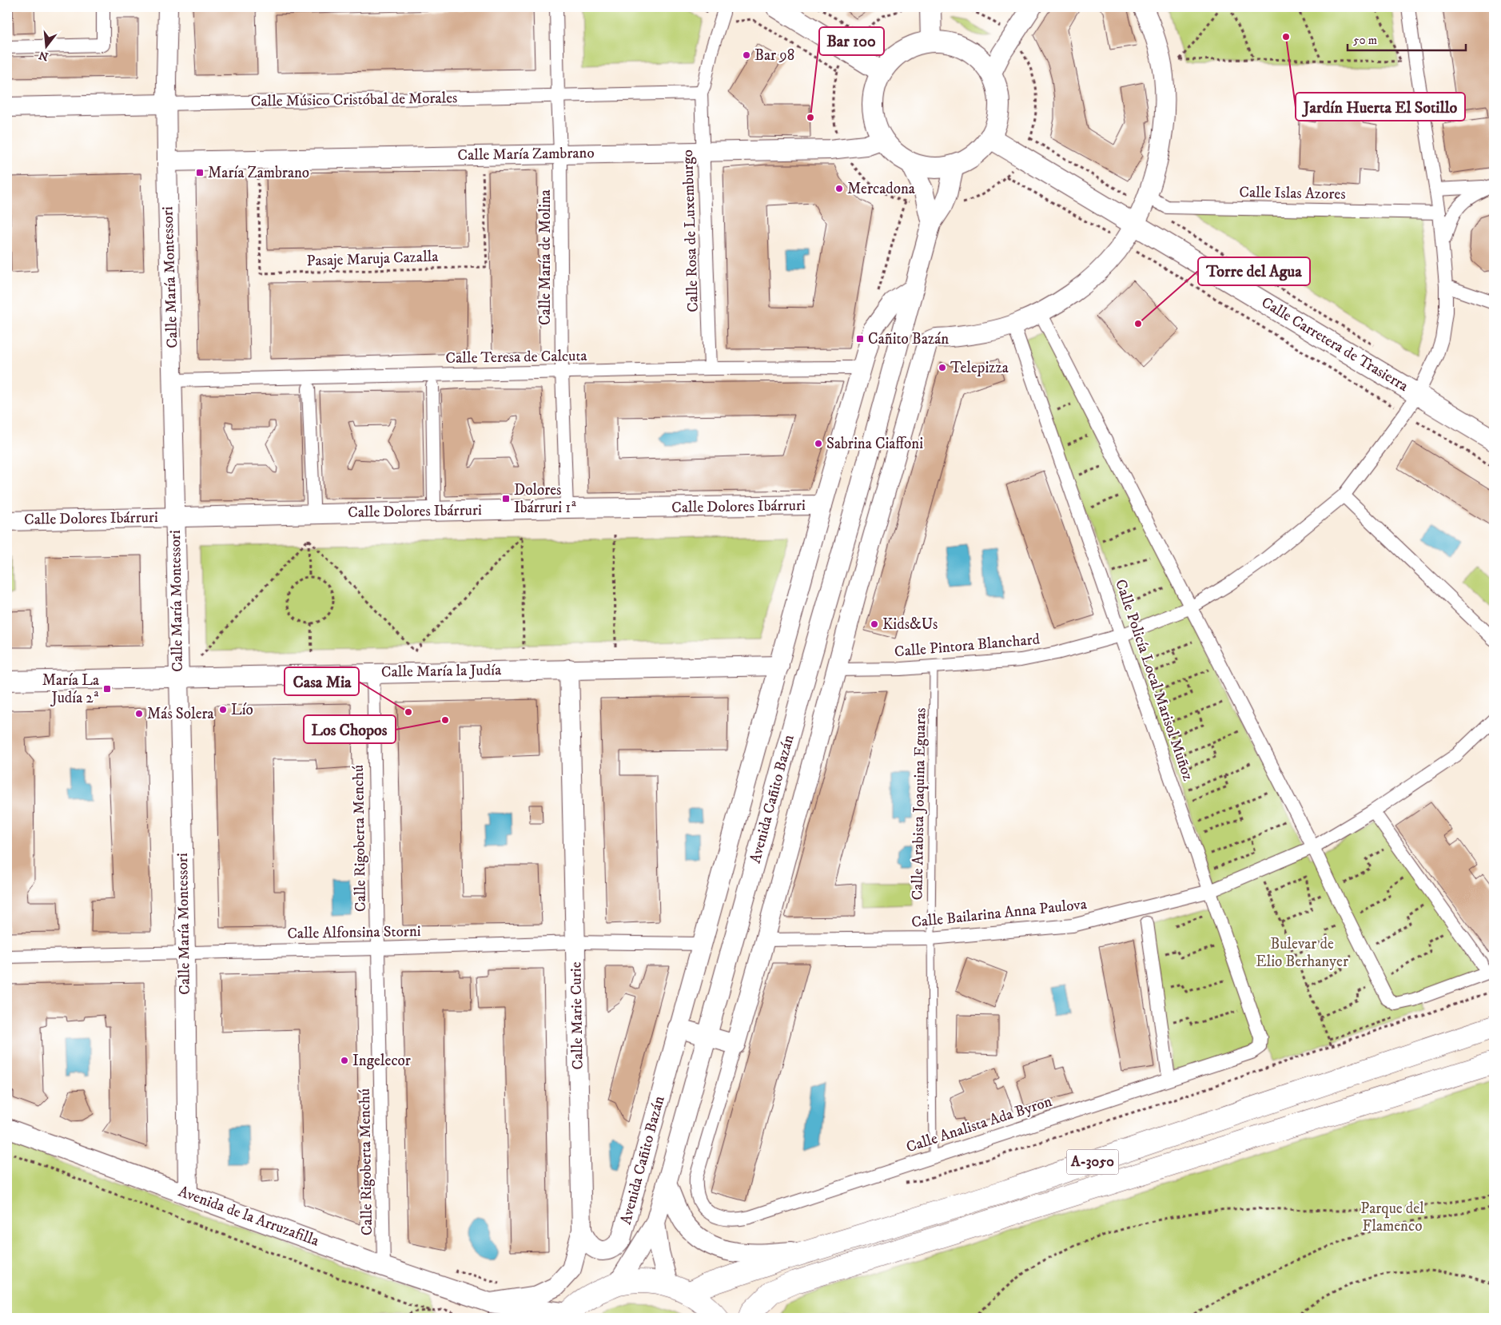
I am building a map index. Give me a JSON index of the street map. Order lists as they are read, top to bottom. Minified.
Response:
{"streets":{"highway":["A-3050"],"main road":["Calle Carretera de Trasierra"],"street":["Calle Músico Cristóbal de Morales","Calle María Zambrano","Calle Islas Azores","Calle Rosa de Luxemburgo","Calle María de Molina","Calle María Montessori","Calle Teresa de Calcuta","Calle Dolores Ibárruri","Calle Pintora Blanchard","Calle María la Judía","Calle Policía Local Marisol Muñoz","Avenida Cañito Bazán","Calle Rigoberta Menchú","Calle Bailarina Anna Paulova","Calle Alfonsina Storni","Calle Marie Curie","Calle Analista Ada Byron","Avenida de la Arruzafilla"],"lane":["Calle Arabista Joaquina Eguaras"],"path":["Pasaje Maruja Cazalla"]},"crossings":[["Calle Músico Cristóbal de Morales","Calle Rosa de Luxemburgo"],["Calle Músico Cristóbal de Morales","Calle María de Molina"],["Calle Músico Cristóbal de Morales","Calle María Montessori"],["Calle María Zambrano","Calle Rosa de Luxemburgo"],["Calle María Zambrano","Calle María de Molina"],["Calle María Zambrano","Calle María Montessori"],["Calle María Zambrano","Calle Carretera de Trasierra"],["Calle María Zambrano","Avenida Cañito Bazán"],["Calle Islas Azores","Calle Pintora Blanchard"],["Calle Rosa de Luxemburgo","Calle Teresa de Calcuta"],["Calle María de Molina","Calle Teresa de Calcuta"],["Calle María de Molina","Calle Dolores Ibárruri"],["Calle María Montessori","Calle Teresa de Calcuta"],["Calle María Montessori","Calle Dolores Ibárruri"],["Calle María Montessori","Calle María la Judía"],["Calle María Montessori","Calle Alfonsina Storni"],["Calle María Montessori","Avenida de la Arruzafilla"],["Calle Carretera de Trasierra","Calle Pintora Blanchard"],["Calle Carretera de Trasierra","Avenida Cañito Bazán"],["Calle Teresa de Calcuta","Avenida Cañito Bazán"],["Calle Dolores Ibárruri","Avenida Cañito Bazán"],["Calle Pintora Blanchard","Calle Policía Local Marisol Muñoz"],["Calle Pintora Blanchard","Avenida Cañito Bazán"],["Calle Pintora Blanchard","Calle Arabista Joaquina Eguaras"],["Calle María la Judía","Avenida Cañito Bazán"],["Calle María la Judía","Calle Rigoberta Menchú"],["Calle María la Judía","Calle Marie Curie"],["Calle Policía Local Marisol Muñoz","Avenida Cañito Bazán"],["Calle Policía Local Marisol Muñoz","Calle Bailarina Anna Paulova"],["Calle Policía Local Marisol Muñoz","Calle Analista Ada Byron"],["Avenida Cañito Bazán","Calle Bailarina Anna Paulova"],["Avenida Cañito Bazán","Calle Alfonsina Storni"],["Avenida Cañito Bazán","Calle Marie Curie"],["Avenida Cañito Bazán","Calle Analista Ada Byron"],["Calle Arabista Joaquina Eguaras","Calle Bailarina Anna Paulova"],["Calle Arabista Joaquina Eguaras","Calle Analista Ada Byron"],["Calle Rigoberta Menchú","Calle Alfonsina Storni"],["Calle Rigoberta Menchú","Avenida de la Arruzafilla"],["Calle Alfonsina Storni","Calle Marie Curie"],["Calle Marie Curie","Avenida de la Arruzafilla"]],"parks":["Bulevar de Elio Berhanyer","Parque del Flamenco"],"places":{"other":["Jardín Huerta El Sotillo","Bar 98","Bar 100","Mercadona","Torre del Agua","Telepizza","Sabrina Ciaffoni","Kids&Us","Lío","Casa Mia","Más Solera","Los Chopos","Ingelecor"],"transit":["María Zambrano","Cañito Bazán","Dolores Ibárruri 1ª","María La Judía 2ª"]},"scale_bar":"50 m","north":"bottom"}
